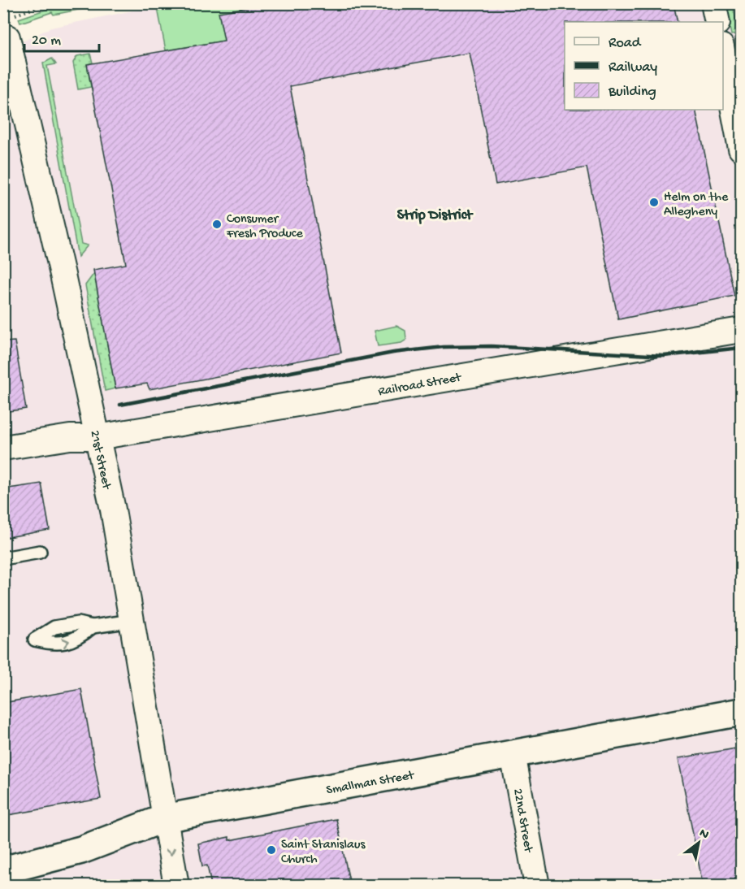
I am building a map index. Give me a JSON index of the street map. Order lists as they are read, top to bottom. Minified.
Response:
{"streets":{"street":["Railroad Street","21st Street","Smallman Street","22nd Street"]},"crossings":[["Railroad Street","21st Street"],["21st Street","Smallman Street"],["Smallman Street","22nd Street"]],"districts":["Strip District"],"places":["Helm on the Allegheny","Consumer Fresh Produce","Saint Stanislaus Church"],"legend":["Road","Railway","Building"],"scale_bar":"20 m","north":"top right"}
